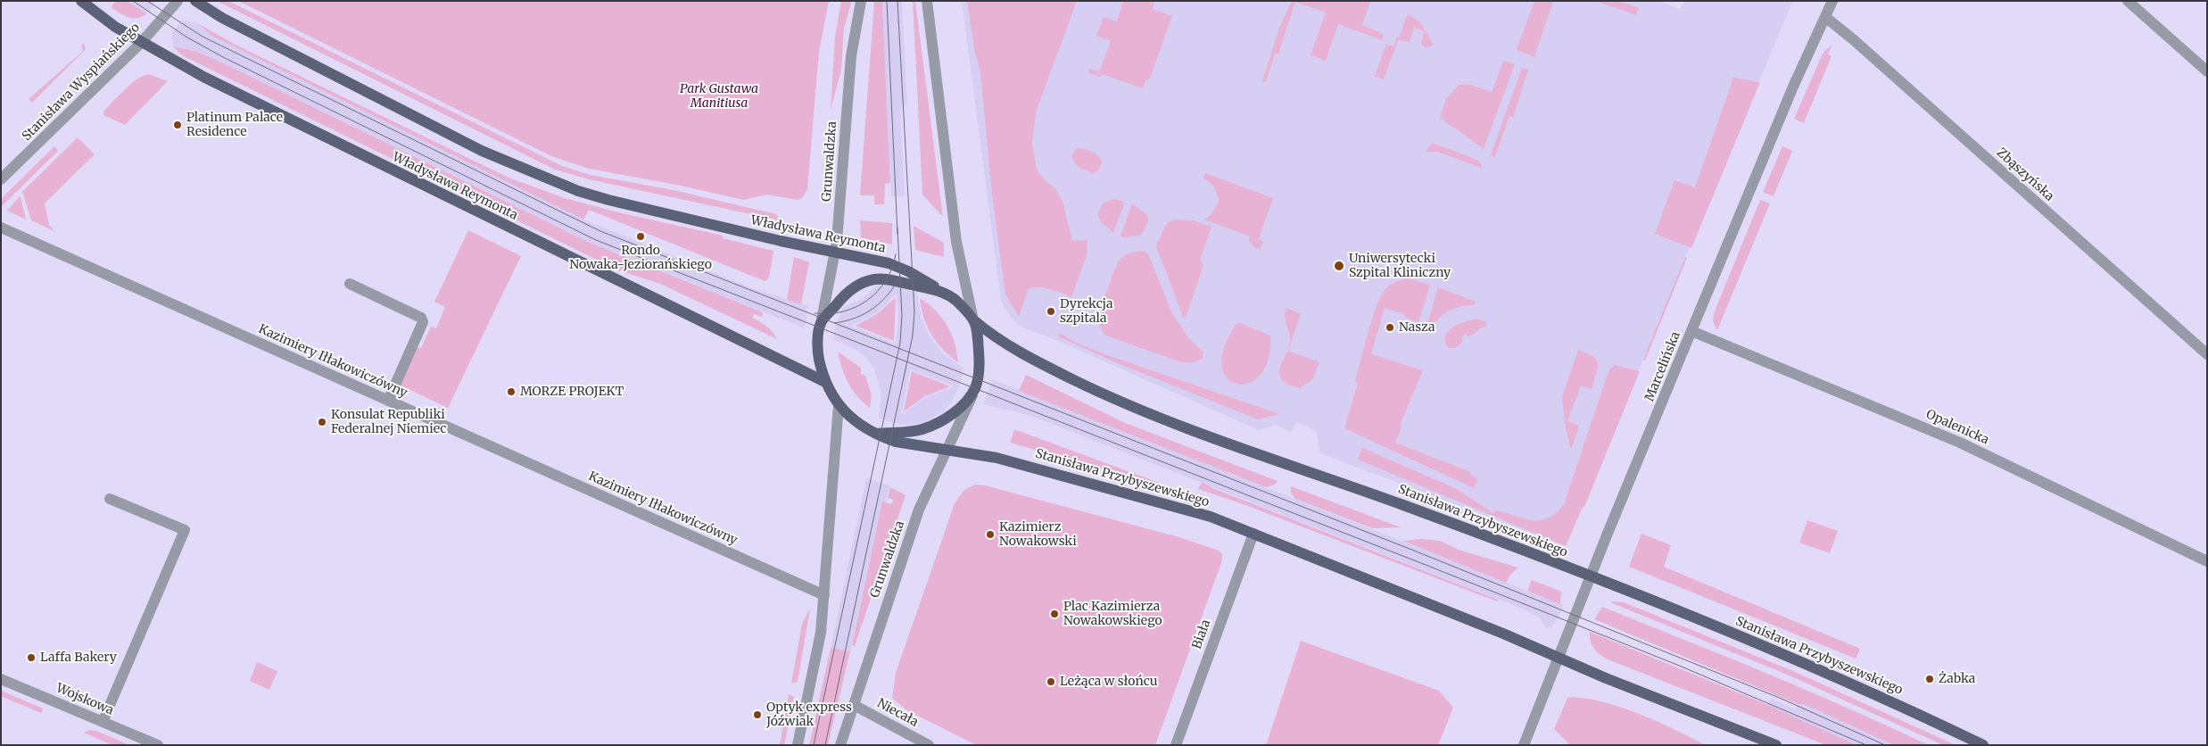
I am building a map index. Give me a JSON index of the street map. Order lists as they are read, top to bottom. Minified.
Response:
{"streets":{"main road":["Władysława Reymonta","Stanisława Przybyszewskiego"],"street":["Stanisława Wyspiańskiego","Grunwaldzka","Zbąszyńska","Kazimiery Iłłakowiczówny","Marcelińska","Opalenicka","Biała","Wojskowa","Niecała"]},"crossings":[["Stanisława Wyspiańskiego","Władysława Reymonta"],["Grunwaldzka","Władysława Reymonta"],["Grunwaldzka","Stanisława Przybyszewskiego"],["Grunwaldzka","Niecała"],["Zbąszyńska","Marcelińska"],["Władysława Reymonta","Stanisława Przybyszewskiego"],["Marcelińska","Opalenicka"],["Marcelińska","Stanisława Przybyszewskiego"],["Stanisława Przybyszewskiego","Biała"]],"parks":["Park Gustawa Manitiusa"],"places":["Platinum Palace Residence","Rondo Nowaka-Jeziorańskiego","Uniwersytecki Szpital Kliniczny","Dyrekcja szpitala","Nasza","MORZE PROJEKT","Konsulat Republiki Federalnej Niemiec","Kazimierz Nowakowski","Plac Kazimierza Nowakowskiego","Laffa Bakery","Żabka","Leżąca w słońcu","Optyk express Jóźwiak"]}
